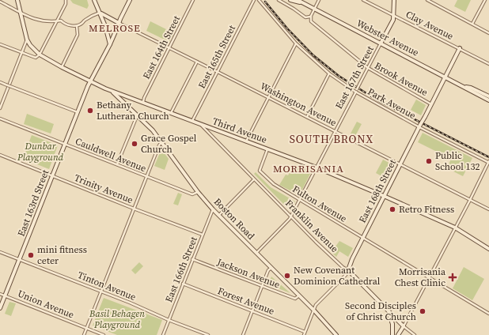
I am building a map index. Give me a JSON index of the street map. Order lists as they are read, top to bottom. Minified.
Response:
{"streets":{"main road":["Webster Avenue","East 167th Street","Washington Avenue","Third Avenue","East 168th Street","East 163rd Street","Boston Road","Franklin Avenue"],"street":["Clay Avenue","East 164th Street","East 165th Street","Brook Avenue","Park Avenue","Cauldwell Avenue","Trinity Avenue","Fulton Avenue","East 166th Street","Jackson Avenue","Tinton Avenue","Forest Avenue","Union Avenue"]},"crossings":[["Clay Avenue","East 167th Street"],["Clay Avenue","East 168th Street"],["Webster Avenue","East 167th Street"],["Webster Avenue","East 168th Street"],["East 164th Street","Washington Avenue"],["East 164th Street","Third Avenue"],["East 165th Street","Washington Avenue"],["East 165th Street","Third Avenue"],["East 167th Street","Brook Avenue"],["East 167th Street","Park Avenue"],["East 167th Street","Washington Avenue"],["East 167th Street","Third Avenue"],["East 167th Street","Fulton Avenue"],["East 167th Street","Boston Road"],["East 167th Street","Franklin Avenue"],["Brook Avenue","East 168th Street"],["Park Avenue","East 168th Street"],["Washington Avenue","East 168th Street"],["Washington Avenue","East 163rd Street"],["Third Avenue","East 168th Street"],["Third Avenue","East 163rd Street"],["Third Avenue","Fulton Avenue"],["Third Avenue","Boston Road"],["Third Avenue","Franklin Avenue"],["Cauldwell Avenue","East 163rd Street"],["Cauldwell Avenue","Boston Road"],["Trinity Avenue","East 163rd Street"],["Trinity Avenue","East 166th Street"],["East 168th Street","Fulton Avenue"],["East 168th Street","Boston Road"],["East 168th Street","Franklin Avenue"],["East 168th Street","Forest Avenue"],["East 163rd Street","Tinton Avenue"],["East 163rd Street","Union Avenue"],["Boston Road","East 166th Street"],["Boston Road","Jackson Avenue"],["East 166th Street","Jackson Avenue"],["East 166th Street","Tinton Avenue"],["East 166th Street","Forest Avenue"]],"districts":["MELROSE","SOUTH BRONX","MORRISANIA"],"parks":["Dunbar Playground","Basil Behagen Playground"],"places":{"other":["Bethany Lutheran Church","Grace Gospel Church","Public School 132","Retro Fitness","mini fitness ceter","New Covenant Dominion Cathedral","Second Disciples of Christ Church"],"health":["Morrisania Chest Clinic"]}}
